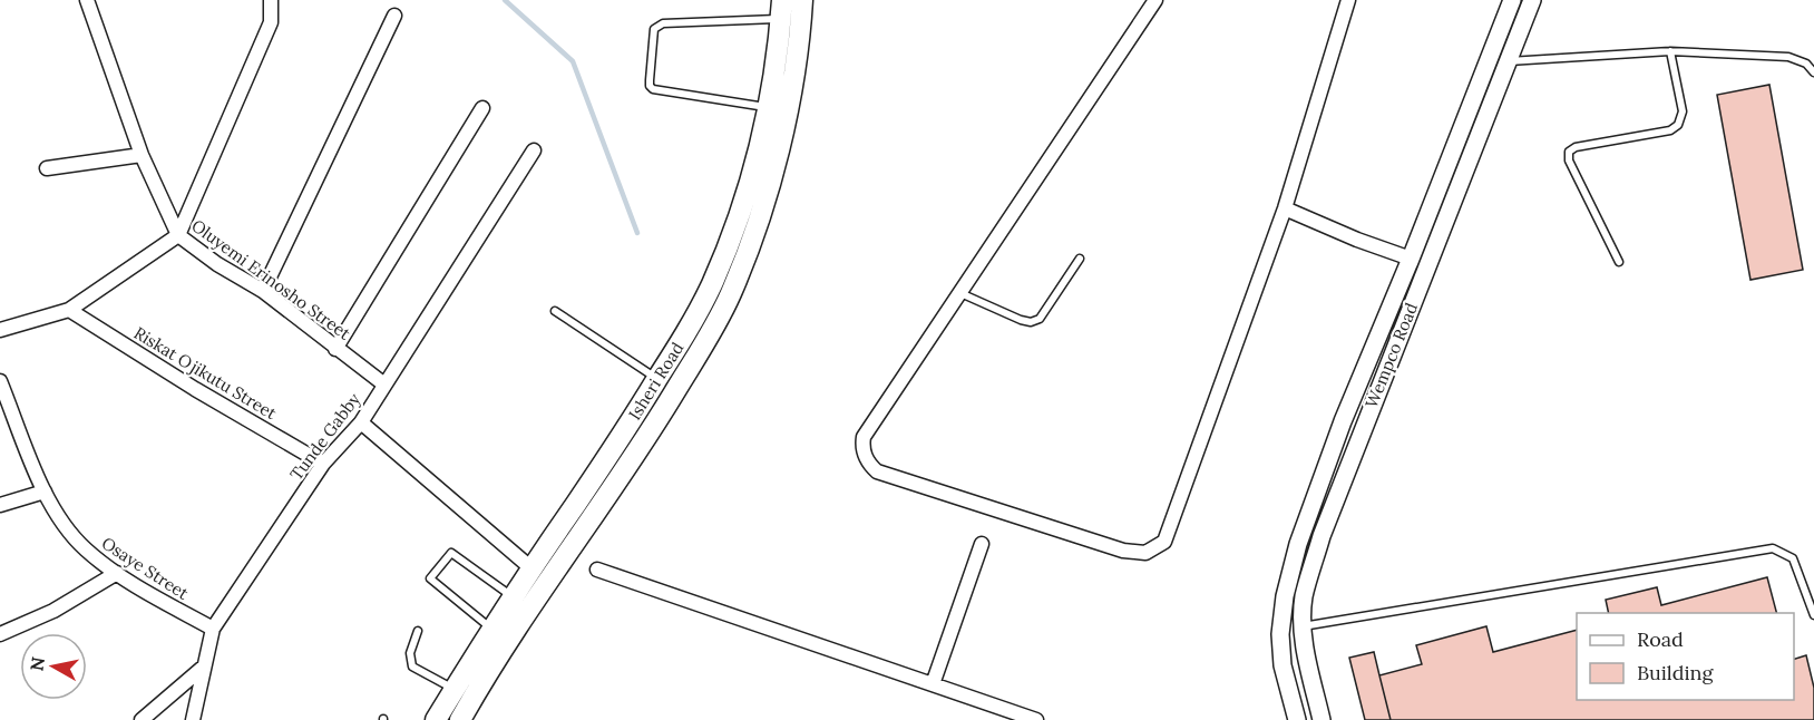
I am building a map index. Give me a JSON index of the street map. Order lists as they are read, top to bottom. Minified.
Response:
{"streets":{"main road":["Isheri Road"],"street":["Oluyemi Erinosho Street","Wempco Road","Riskat Ojikutu Street","Tunde Gabby","Osaye Street"]},"crossings":[["Oluyemi Erinosho Street","Tunde Gabby"],["Riskat Ojikutu Street","Tunde Gabby"],["Tunde Gabby","Osaye Street"]],"legend":["Road","Building"],"north":"left"}
